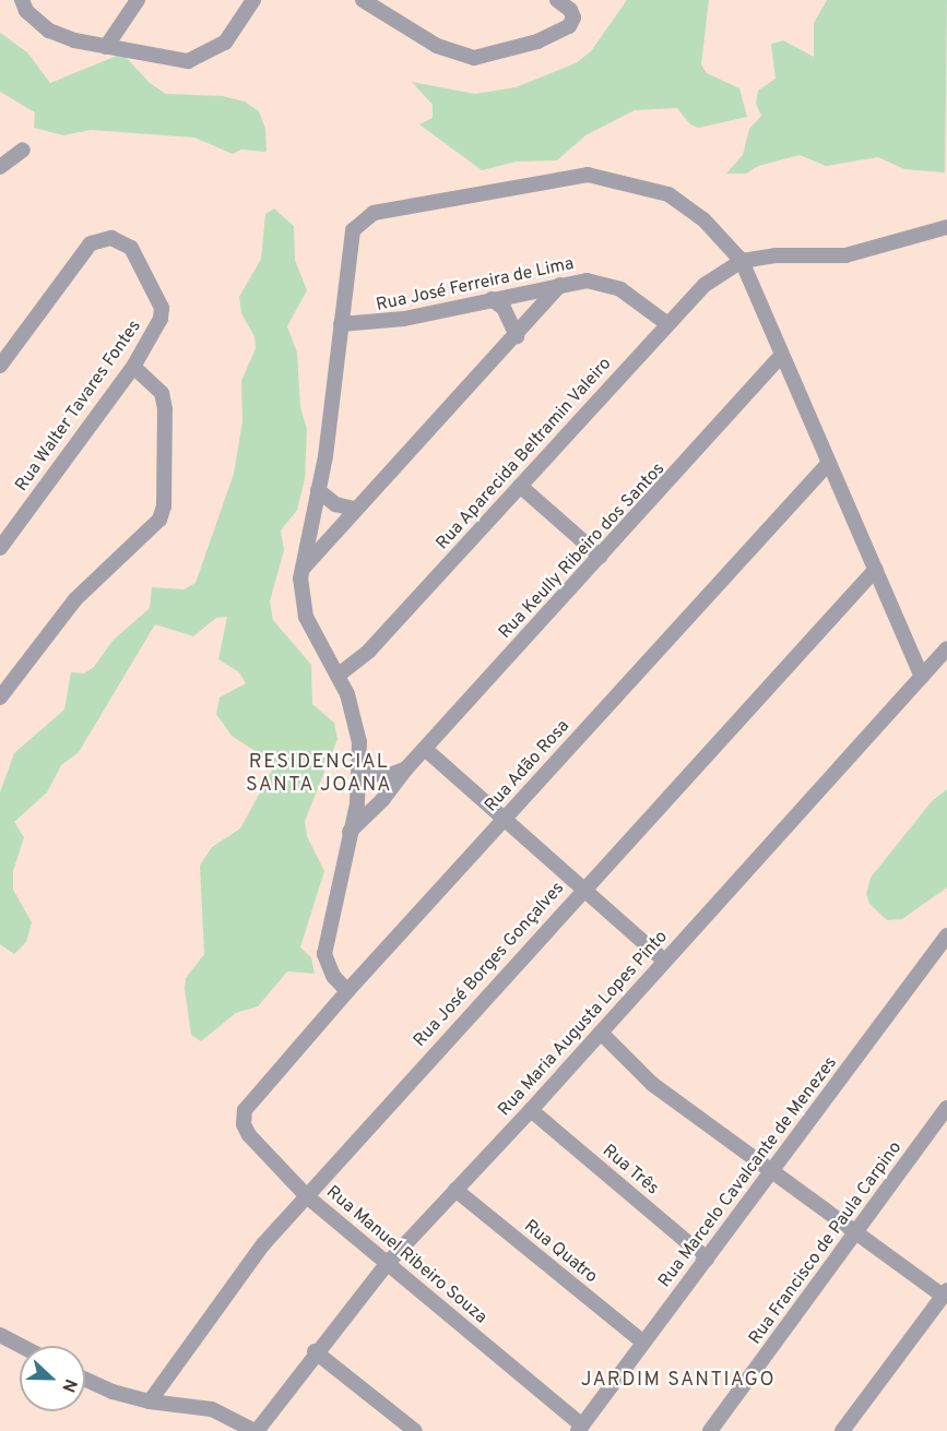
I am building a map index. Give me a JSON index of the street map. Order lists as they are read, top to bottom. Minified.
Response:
{"streets":{"street":["Rua José Ferreira de Lima","Rua Walter Tavares Fontes","Rua Aparecida Beltramin Valeiro","Rua Keully Ribeiro dos Santos","Rua Adão Rosa","Rua José Borges Gonçalves","Rua Maria Augusta Lopes Pinto","Rua Três","Rua Marcelo Cavalcante de Menezes","Rua Francisco de Paula Carpino","Rua Quatro","Rua Manuel Ribeiro Souza"]},"crossings":[["Rua José Ferreira de Lima","Rua Aparecida Beltramin Valeiro"],["Rua Adão Rosa","Rua Manuel Ribeiro Souza"],["Rua José Borges Gonçalves","Rua Manuel Ribeiro Souza"],["Rua Maria Augusta Lopes Pinto","Rua Três"],["Rua Maria Augusta Lopes Pinto","Rua Quatro"],["Rua Maria Augusta Lopes Pinto","Rua Manuel Ribeiro Souza"],["Rua Três","Rua Marcelo Cavalcante de Menezes"],["Rua Marcelo Cavalcante de Menezes","Rua Quatro"],["Rua Marcelo Cavalcante de Menezes","Rua Manuel Ribeiro Souza"]],"districts":["RESIDENCIAL SANTA JOANA","JARDIM SANTIAGO"],"north":"right"}
